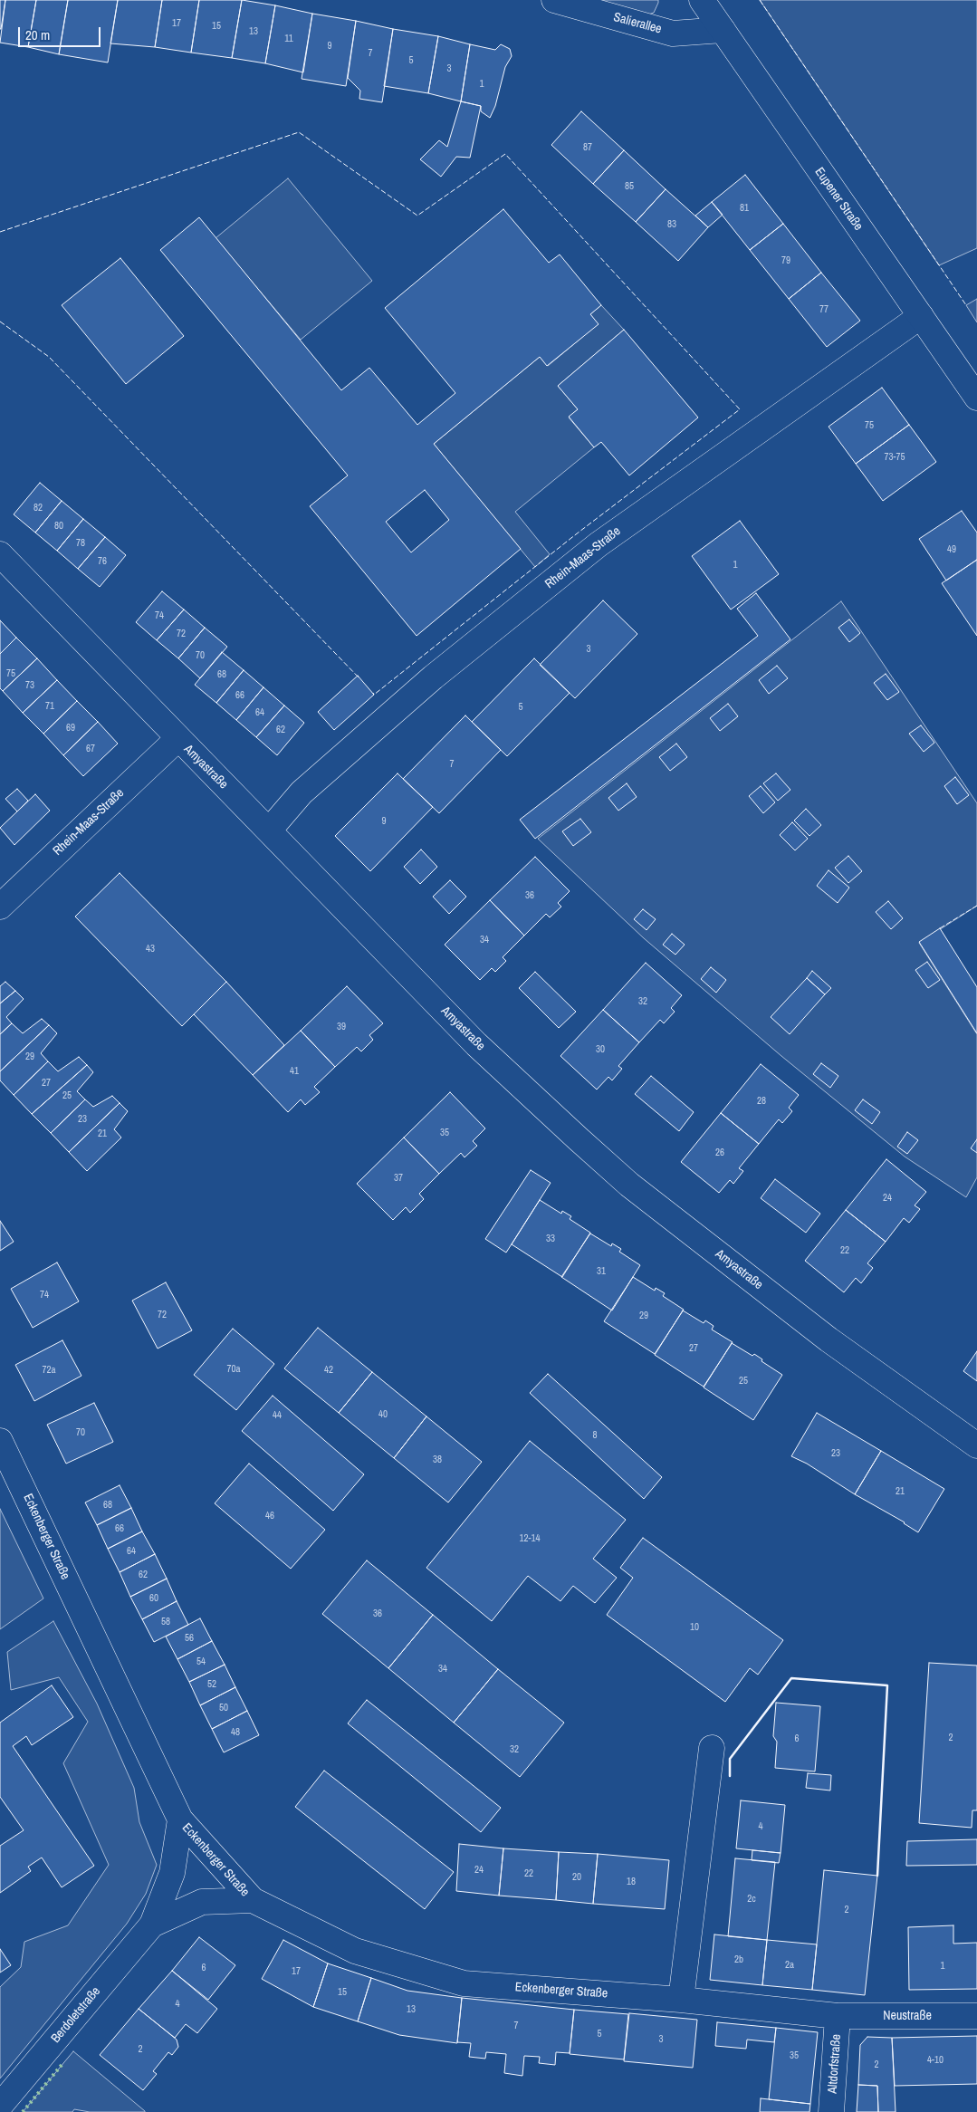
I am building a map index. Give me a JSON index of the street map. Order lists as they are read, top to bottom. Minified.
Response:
{"streets":{"street":["Salierallee","Eupener Straße","Rhein-Maas-Straße","Amyastraße","Eckenberger Straße","Berdoletstraße","Neustraße","Altdorfstraße"]},"crossings":[["Salierallee","Eupener Straße"],["Eupener Straße","Rhein-Maas-Straße"],["Rhein-Maas-Straße","Amyastraße"],["Eckenberger Straße","Berdoletstraße"],["Eckenberger Straße","Neustraße"],["Eckenberger Straße","Altdorfstraße"],["Neustraße","Altdorfstraße"]],"house_numbers":["17","15","13","11","9","7","5","3","1","87","85","81","83","79","77","75","73-75","82","80","78","49","76","1","74","72","3","70","75","68","73","66","71","5","64","69","62","67","7","9","36","34","43","32","39","30","29","41","27","25","28","23","35","21","26","37","24","33","22","31","74","72","29","27","70a","72a","42","25","40","44","70","8","23","38","21","68","46","66","12-14","64","62","60","36","58","10","56","54","34","52","50","48","2","6","32","4","24","22","20","18","2c","2","2b","2a","1","6","17","15","4","13","7","5","3","2","35","4-10","2"],"scale_bar":"20 m"}
